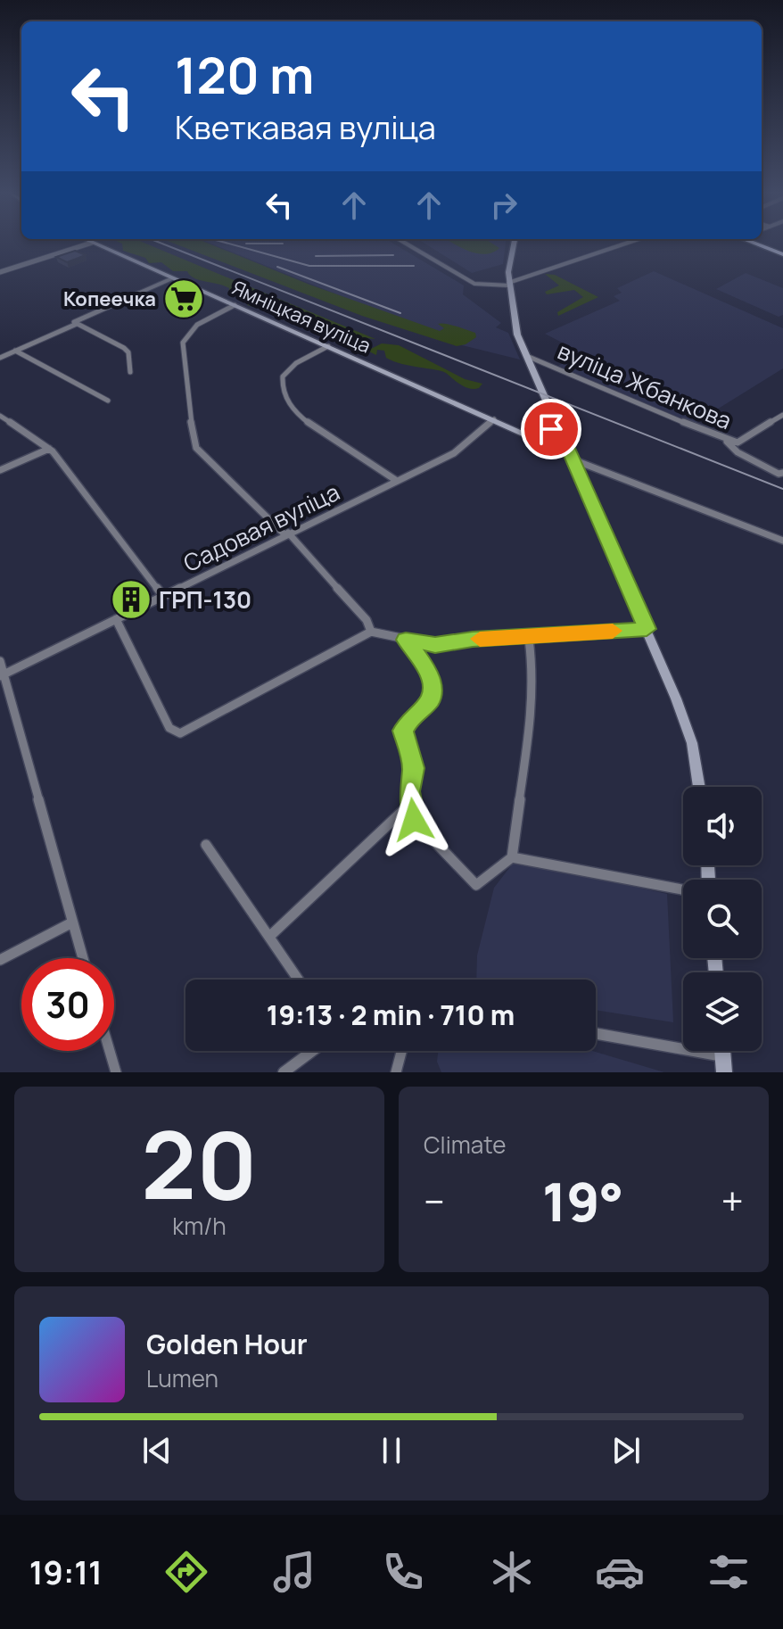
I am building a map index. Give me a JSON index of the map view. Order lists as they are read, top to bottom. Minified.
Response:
{"streets":{"main road":["Ямніцкая вуліца"],"street":["вуліца Жбанкова","Садовая вуліца"]},"crossings":[["Ямніцкая вуліца","Садовая вуліца"]],"places":{"supermarket":["Копеечка"],"building":["ГРП-130"]},"page":{"turn":["120 m","Кветкавая вуліца"],"limit":"30","trip":"19:13 · 2 min · 710 m","tile":[["20","km/h"],"Climate"],"heat":["−","19°","+"],"song":["Golden Hour","Lumen"],"tabs":"19:11"}}
